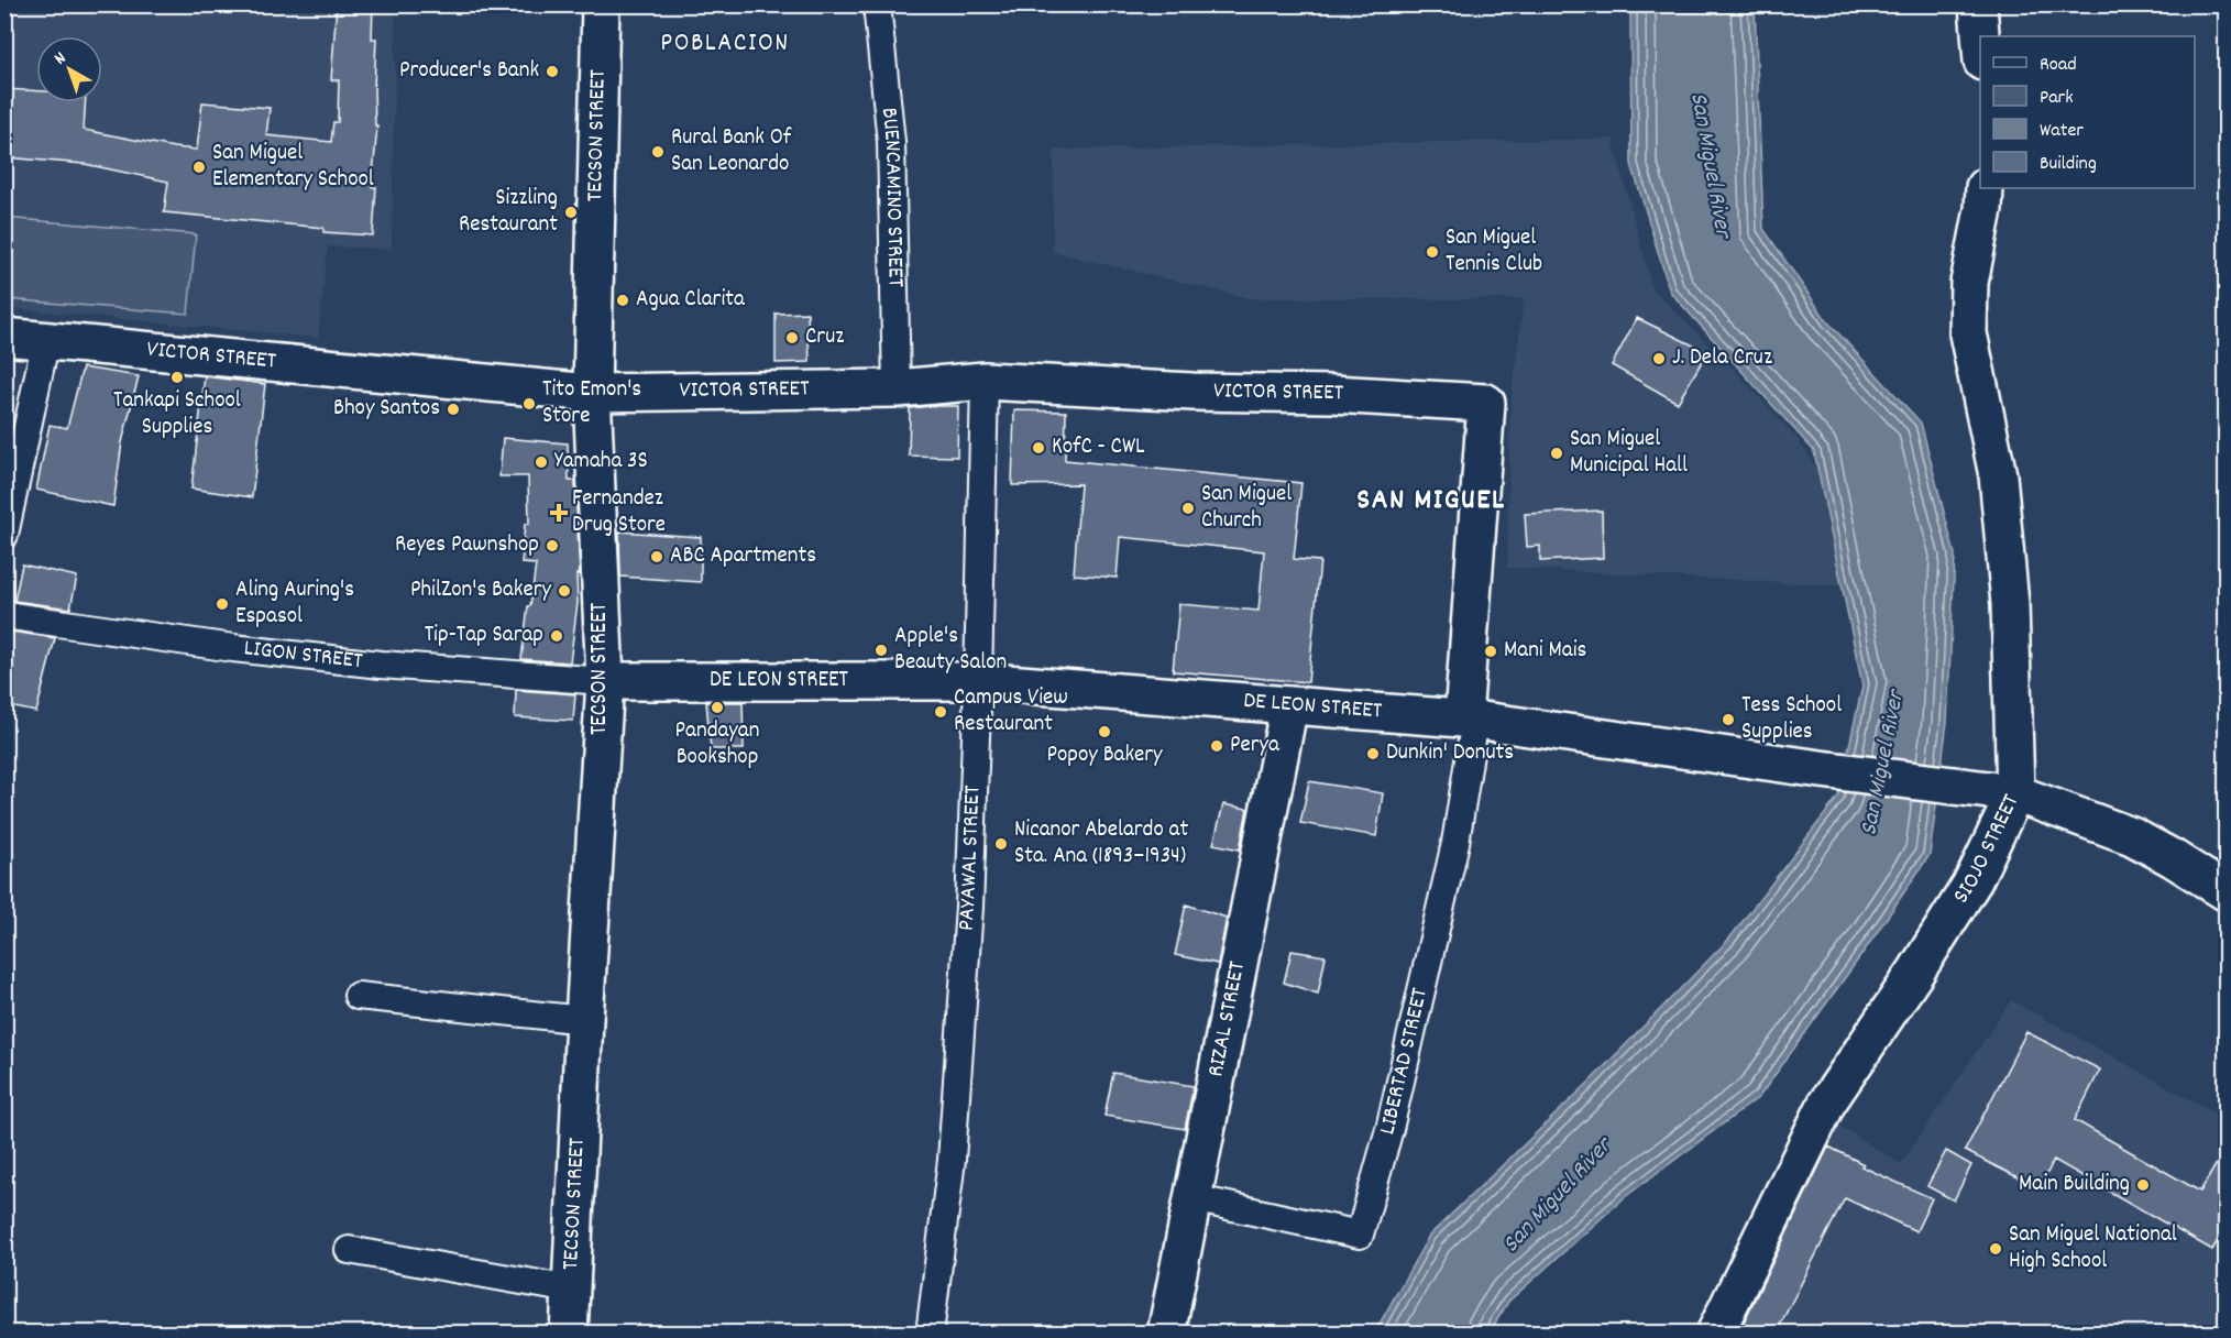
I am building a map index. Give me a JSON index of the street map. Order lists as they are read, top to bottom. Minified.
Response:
{"streets":{"street":["TECSON STREET","BUENCAMINO STREET","VICTOR STREET","LIGON STREET","DE LEON STREET","SIOJO STREET","PAYAWAL STREET","RIZAL STREET","LIBERTAD STREET"]},"crossings":[["TECSON STREET","VICTOR STREET"],["TECSON STREET","LIGON STREET"],["TECSON STREET","DE LEON STREET"],["BUENCAMINO STREET","VICTOR STREET"],["VICTOR STREET","PAYAWAL STREET"],["VICTOR STREET","LIBERTAD STREET"],["LIGON STREET","DE LEON STREET"],["DE LEON STREET","SIOJO STREET"],["DE LEON STREET","PAYAWAL STREET"],["DE LEON STREET","RIZAL STREET"],["DE LEON STREET","LIBERTAD STREET"],["RIZAL STREET","LIBERTAD STREET"]],"districts":["POBLACION","SAN MIGUEL"],"water":["San Miguel River"],"places":{"other":["Producer's Bank","Rural Bank Of San Leonardo","San Miguel Elementary School","Sizzling Restaurant","San Miguel Tennis Club","Agua Clarita","Cruz","J. Dela Cruz","Tankapi School Supplies","Tito Emon's Store","Bhoy Santos","KofC - CWL","San Miguel Municipal Hall","Yamaha 3S","San Miguel Church","Reyes Pawnshop","ABC Apartments","PhilZon's Bakery","Aling Auring's Espasol","Tip-Tap Sarap","Apple's Beauty Salon","Mani Mais","Pandayan Bookshop","Campus View Restaurant","Tess School Supplies","Popoy Bakery","Perya","Dunkin' Donuts","Nicanor Abelardo at Sta. Ana (1893–1934)","Main Building","San Miguel National High School"],"health":["Fernandez Drug Store"]},"legend":["Road","Park","Water","Building"],"north":"top left"}
